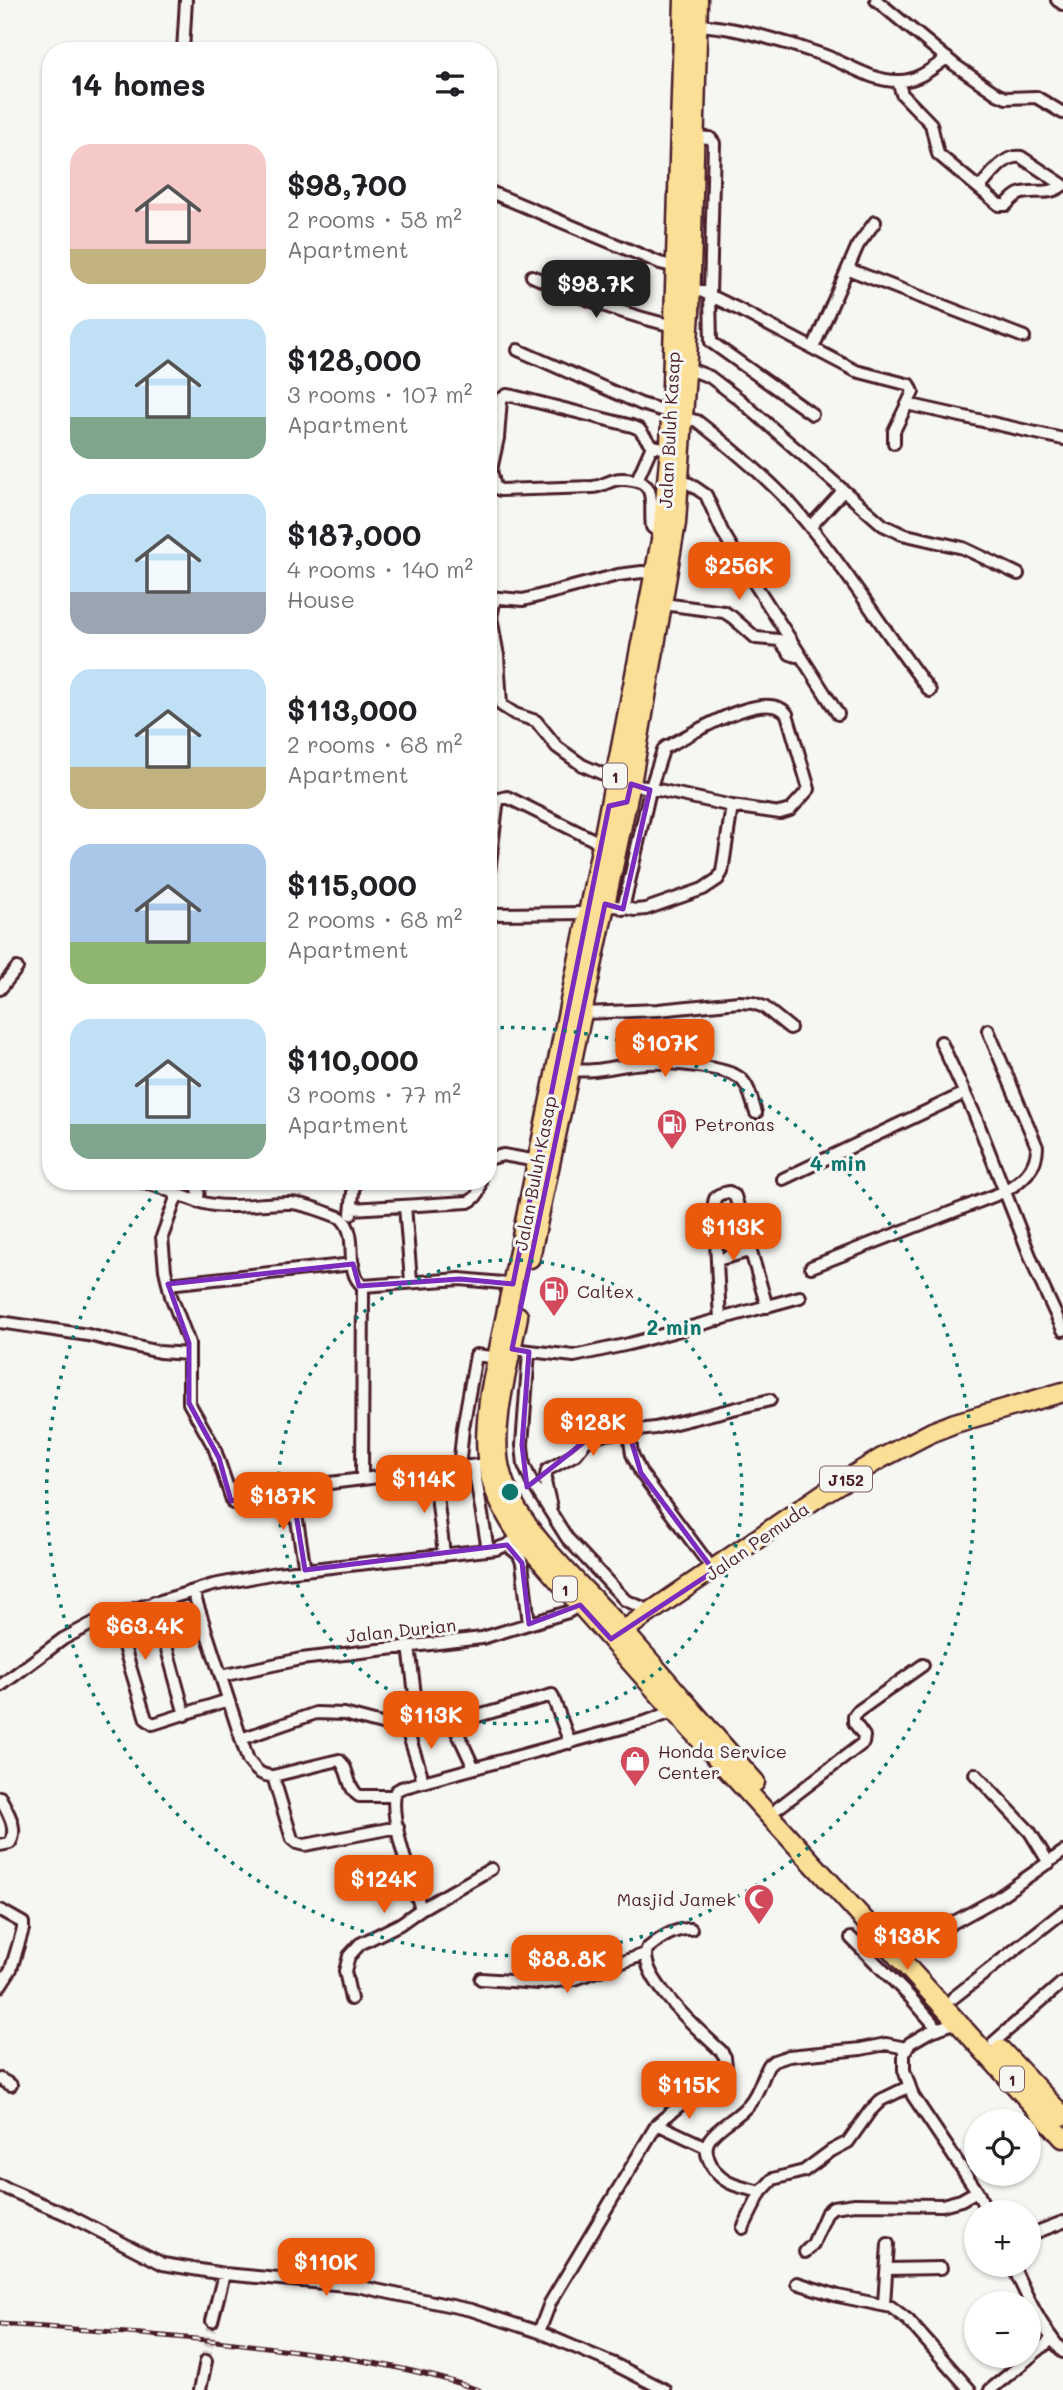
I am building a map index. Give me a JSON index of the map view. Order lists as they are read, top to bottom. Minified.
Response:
{"streets":{"main road":["Jalan Buluh Kasap","1","J152","Jalan Pemuda"],"street":["Jalan Durian"]},"crossings":[["Jalan Buluh Kasap","Jalan Pemuda"],["Jalan Buluh Kasap","Jalan Durian"]],"places":{"fuel station":["Petronas","Caltex"],"shop":["Honda Service Center"],"mosque":["Masjid Jamek"]},"page":{"heading":"14 homes","list":[{"name":"$98,700","note":"2 rooms · 58 m² · Apartment"},{"name":"$128,000","note":"3 rooms · 107 m² · Apartment"},{"name":"$187,000","note":"4 rooms · 140 m² · House"},{"name":"$113,000","note":"2 rooms · 68 m² · Apartment"},{"name":"$115,000","note":"2 rooms · 68 m² · Apartment"},{"name":"$110,000","note":"3 rooms · 77 m² · Apartment"}],"price":["$98.7K","$256K","$107K","$113K","$128K","$114K","$187K","$63.4K","$113K","$124K","$138K","$88.8K","$115K","$110K"],"map_buttons":["+","−"]},"rings":["4 min","2 min"]}
